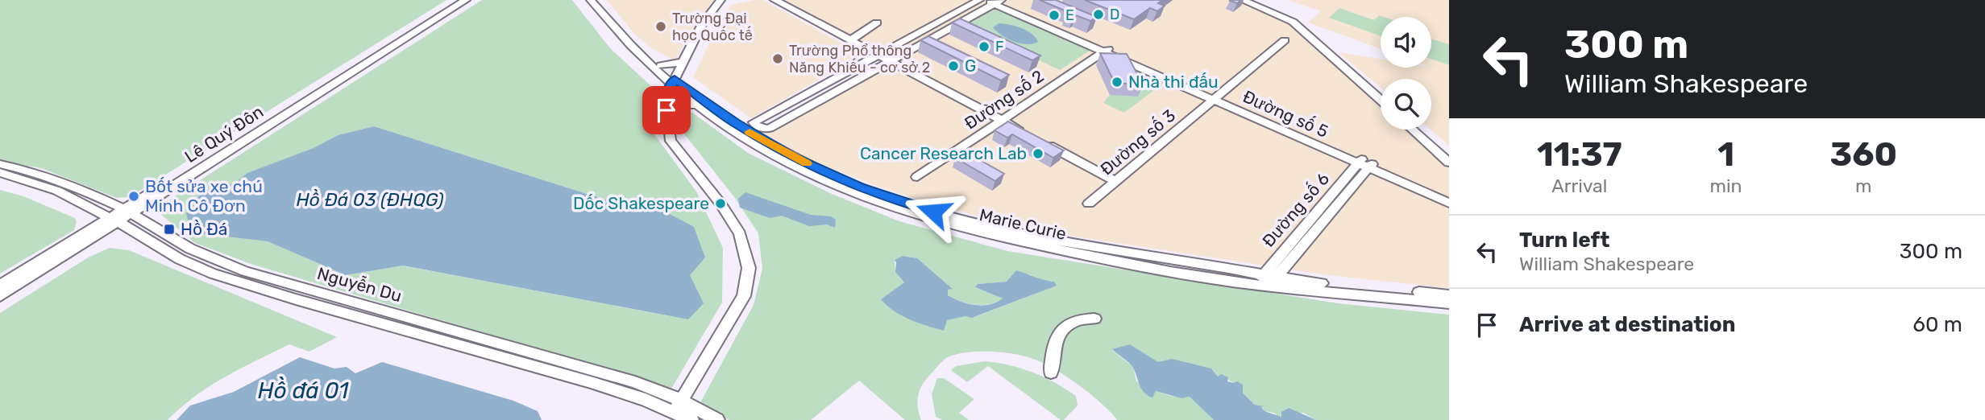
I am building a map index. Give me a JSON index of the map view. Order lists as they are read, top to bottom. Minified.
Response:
{"streets":{"street":["Đường số 2","Đường số 5","Lê Quý Đôn","Đường số 3","Đường số 6","Marie Curie","Nguyễn Du"]},"crossings":[["Đường số 2","Đường số 5"],["Đường số 5","Đường số 3"],["Đường số 5","Đường số 6"],["Lê Quý Đôn","Nguyễn Du"],["Đường số 6","Marie Curie"]],"water":["Hồ Đá 03 (ĐHQG)","Hồ đá 01"],"places":{"other":["D","E","Trường Đại học Quốc tế","F","Trường Phổ thông Năng Khiếu - cơ sở 2","G","Nhà thi đấu","Cancer Research Lab","Bốt sửa xe chú Minh Cô Đơn","Dốc Shakespeare"],"transit":["Hồ Đá"]},"page":{"turn":["300 m","William Shakespeare"],"eta":["11:37","Arrival","1","min","360","m"],"list":[{"name":"Turn left","note":"William Shakespeare","value":"300 m"},{"name":"Arrive at destination","value":"60 m"}]}}
